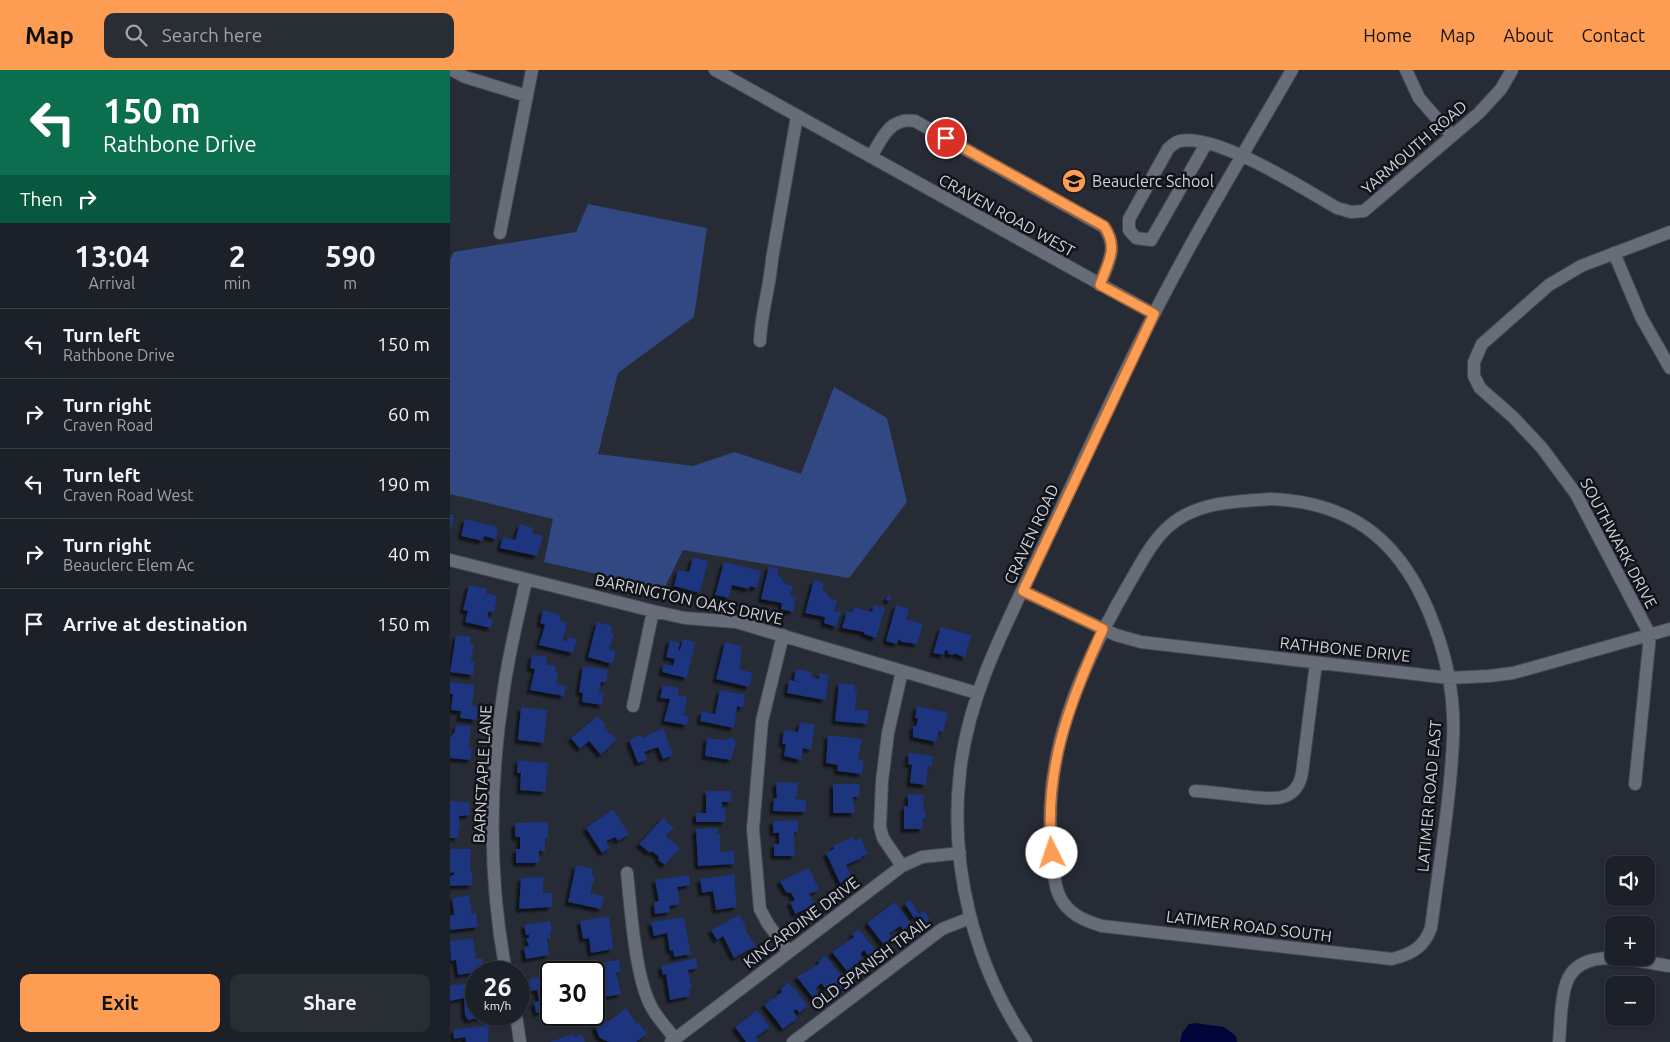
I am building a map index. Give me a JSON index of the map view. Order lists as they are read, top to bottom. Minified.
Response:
{"streets":{"street":["YARMOUTH ROAD","CRAVEN ROAD WEST","CRAVEN ROAD","SOUTHWARK DRIVE","BARRINGTON OAKS DRIVE","RATHBONE DRIVE","BARNSTAPLE LANE","LATIMER ROAD EAST","KINCARDINE DRIVE","LATIMER ROAD SOUTH","OLD SPANISH TRAIL"]},"crossings":[["YARMOUTH ROAD","CRAVEN ROAD"],["CRAVEN ROAD WEST","CRAVEN ROAD"],["CRAVEN ROAD","BARRINGTON OAKS DRIVE"],["CRAVEN ROAD","RATHBONE DRIVE"],["CRAVEN ROAD","KINCARDINE DRIVE"],["CRAVEN ROAD","OLD SPANISH TRAIL"],["SOUTHWARK DRIVE","RATHBONE DRIVE"],["BARRINGTON OAKS DRIVE","BARNSTAPLE LANE"],["RATHBONE DRIVE","LATIMER ROAD EAST"],["LATIMER ROAD EAST","LATIMER ROAD SOUTH"]],"places":{"school or university":["Beauclerc School"]},"page":{"header":"Map","search":"Search here","nav":["Home","Map","About","Contact"],"turn":["150 m","Rathbone Drive"],"then":"Then","eta":["13:04","Arrival","2","min","590","m"],"list":[{"name":"Turn left","note":"Rathbone Drive","value":"150 m"},{"name":"Turn right","note":"Craven Road","value":"60 m"},{"name":"Turn left","note":"Craven Road West","value":"190 m"},{"name":"Turn right","note":"Beauclerc Elem Ac","value":"40 m"},{"name":"Arrive at destination","value":"150 m"}],"map_buttons":["+","−"],"speed":"26 km/h","limit":"30","buttons":["Exit","Share"]}}
